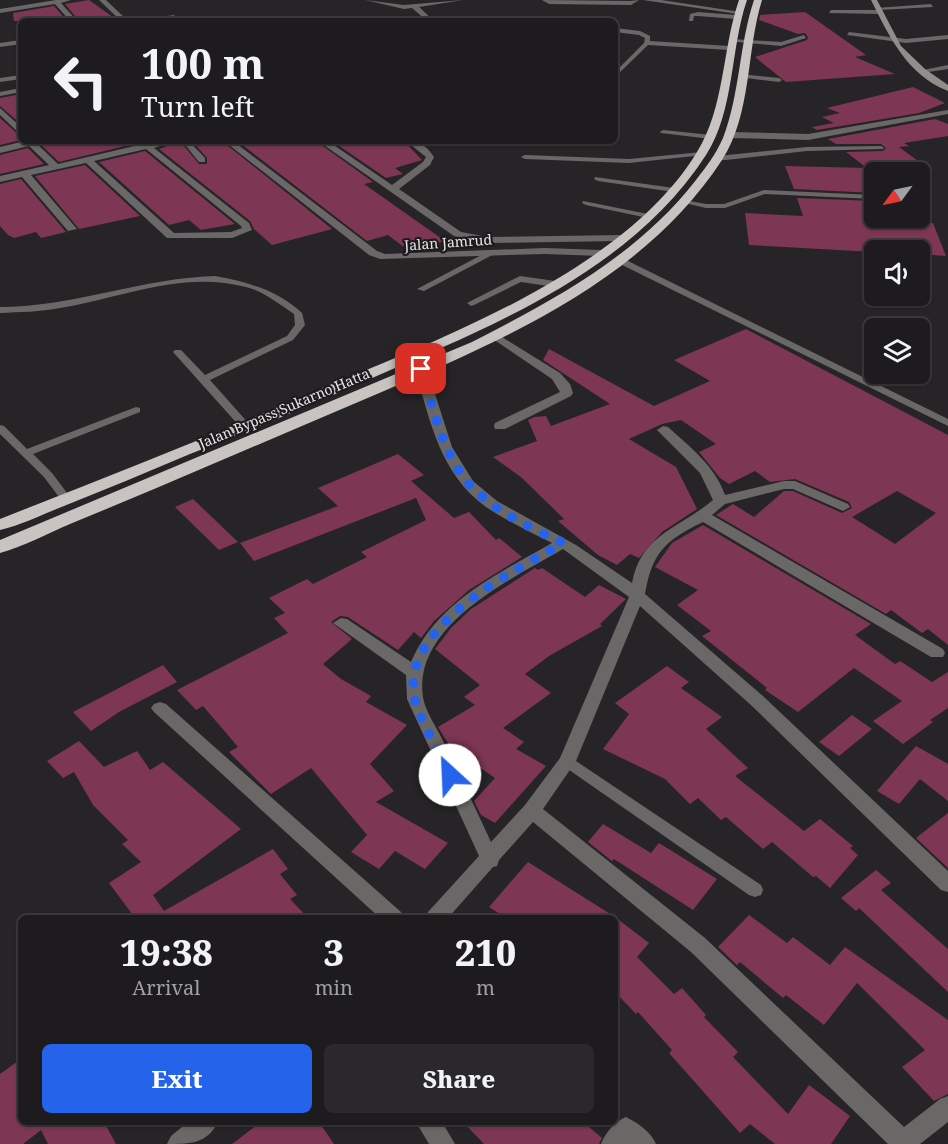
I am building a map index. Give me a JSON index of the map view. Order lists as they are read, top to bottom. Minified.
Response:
{"streets":{"highway":["Jalan Bypass Sukarno Hatta"],"street":["Jalan Jamrud"]},"crossings":[["Jalan Jamrud","Jalan Bypass Sukarno Hatta"]],"north":"bottom left","page":{"turn":["100 m","Turn left"],"eta":["19:38","Arrival","3","min","210","m"],"buttons":["Exit","Share"]}}
